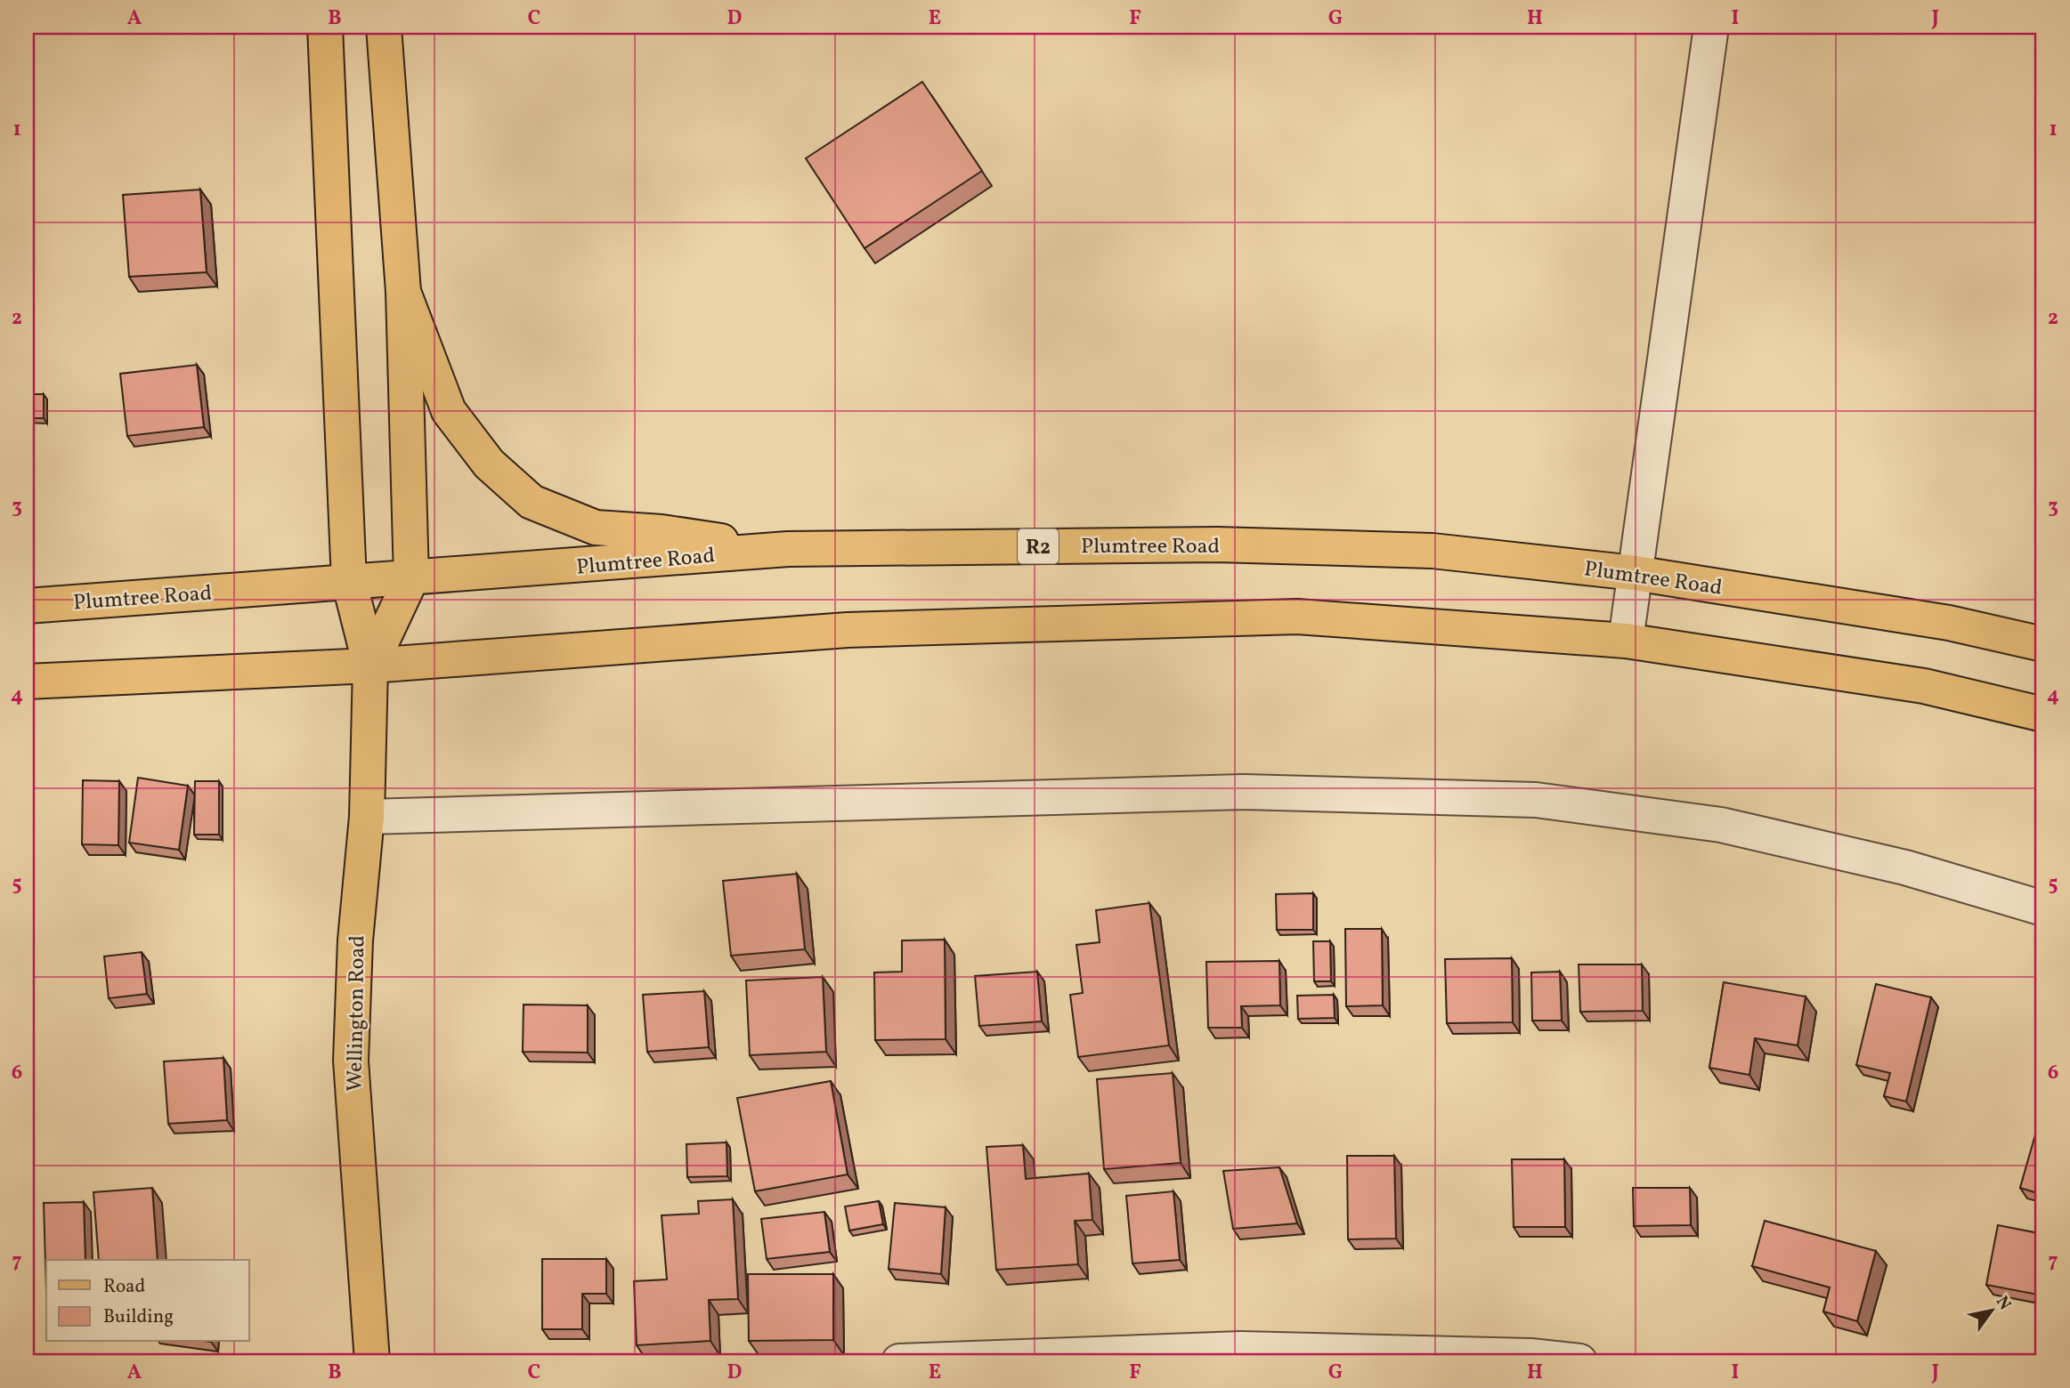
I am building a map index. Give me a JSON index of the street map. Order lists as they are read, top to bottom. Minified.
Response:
{"streets":{"main road":["Plumtree Road","R2","Wellington Road"]},"legend":["Road","Building"],"north":"top right","grid":{"columns":["A","B","C","D","E","F","G","H","I","J"],"rows":["1","2","3","4","5","6","7"]}}
